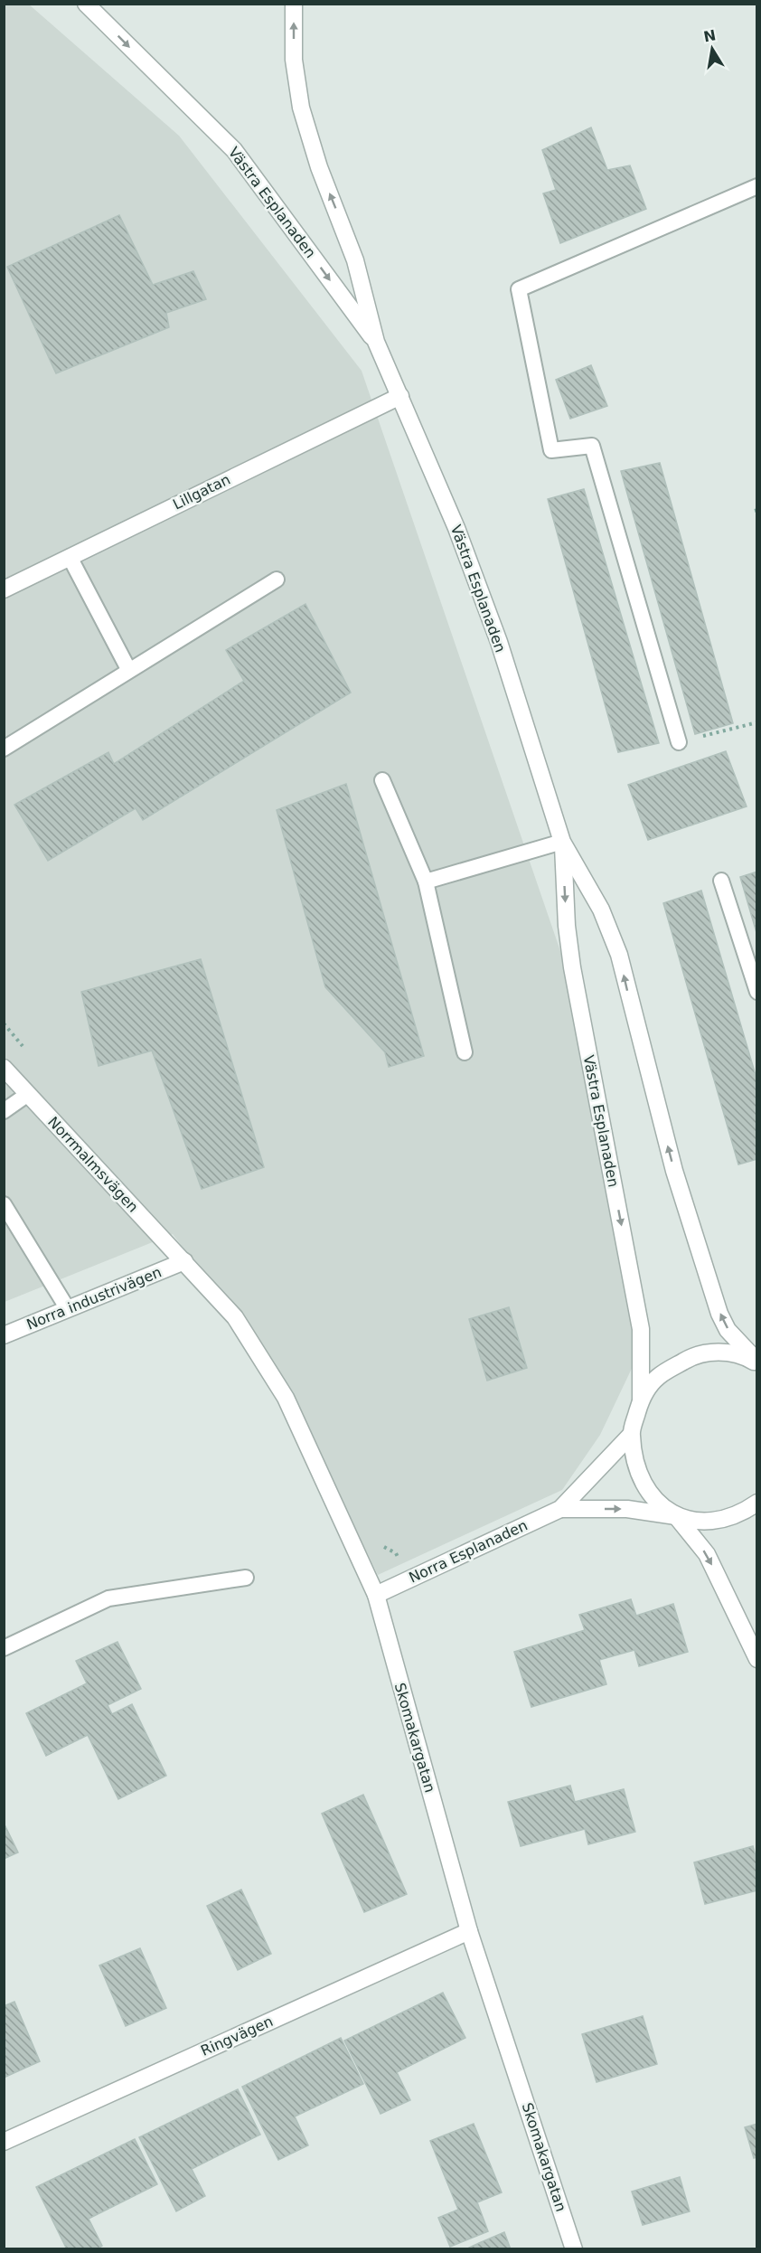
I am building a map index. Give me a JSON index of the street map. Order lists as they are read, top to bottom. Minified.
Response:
{"streets":{"street":["Västra Esplanaden","Lillgatan","Norrmalmsvägen","Norra industrivägen","Norra Esplanaden","Skomakargatan","Ringvägen"]},"crossings":[["Västra Esplanaden","Lillgatan"],["Norrmalmsvägen","Norra industrivägen"],["Norrmalmsvägen","Skomakargatan"],["Norra industrivägen","Skomakargatan"],["Norra Esplanaden","Skomakargatan"],["Skomakargatan","Ringvägen"]],"north":"top"}
